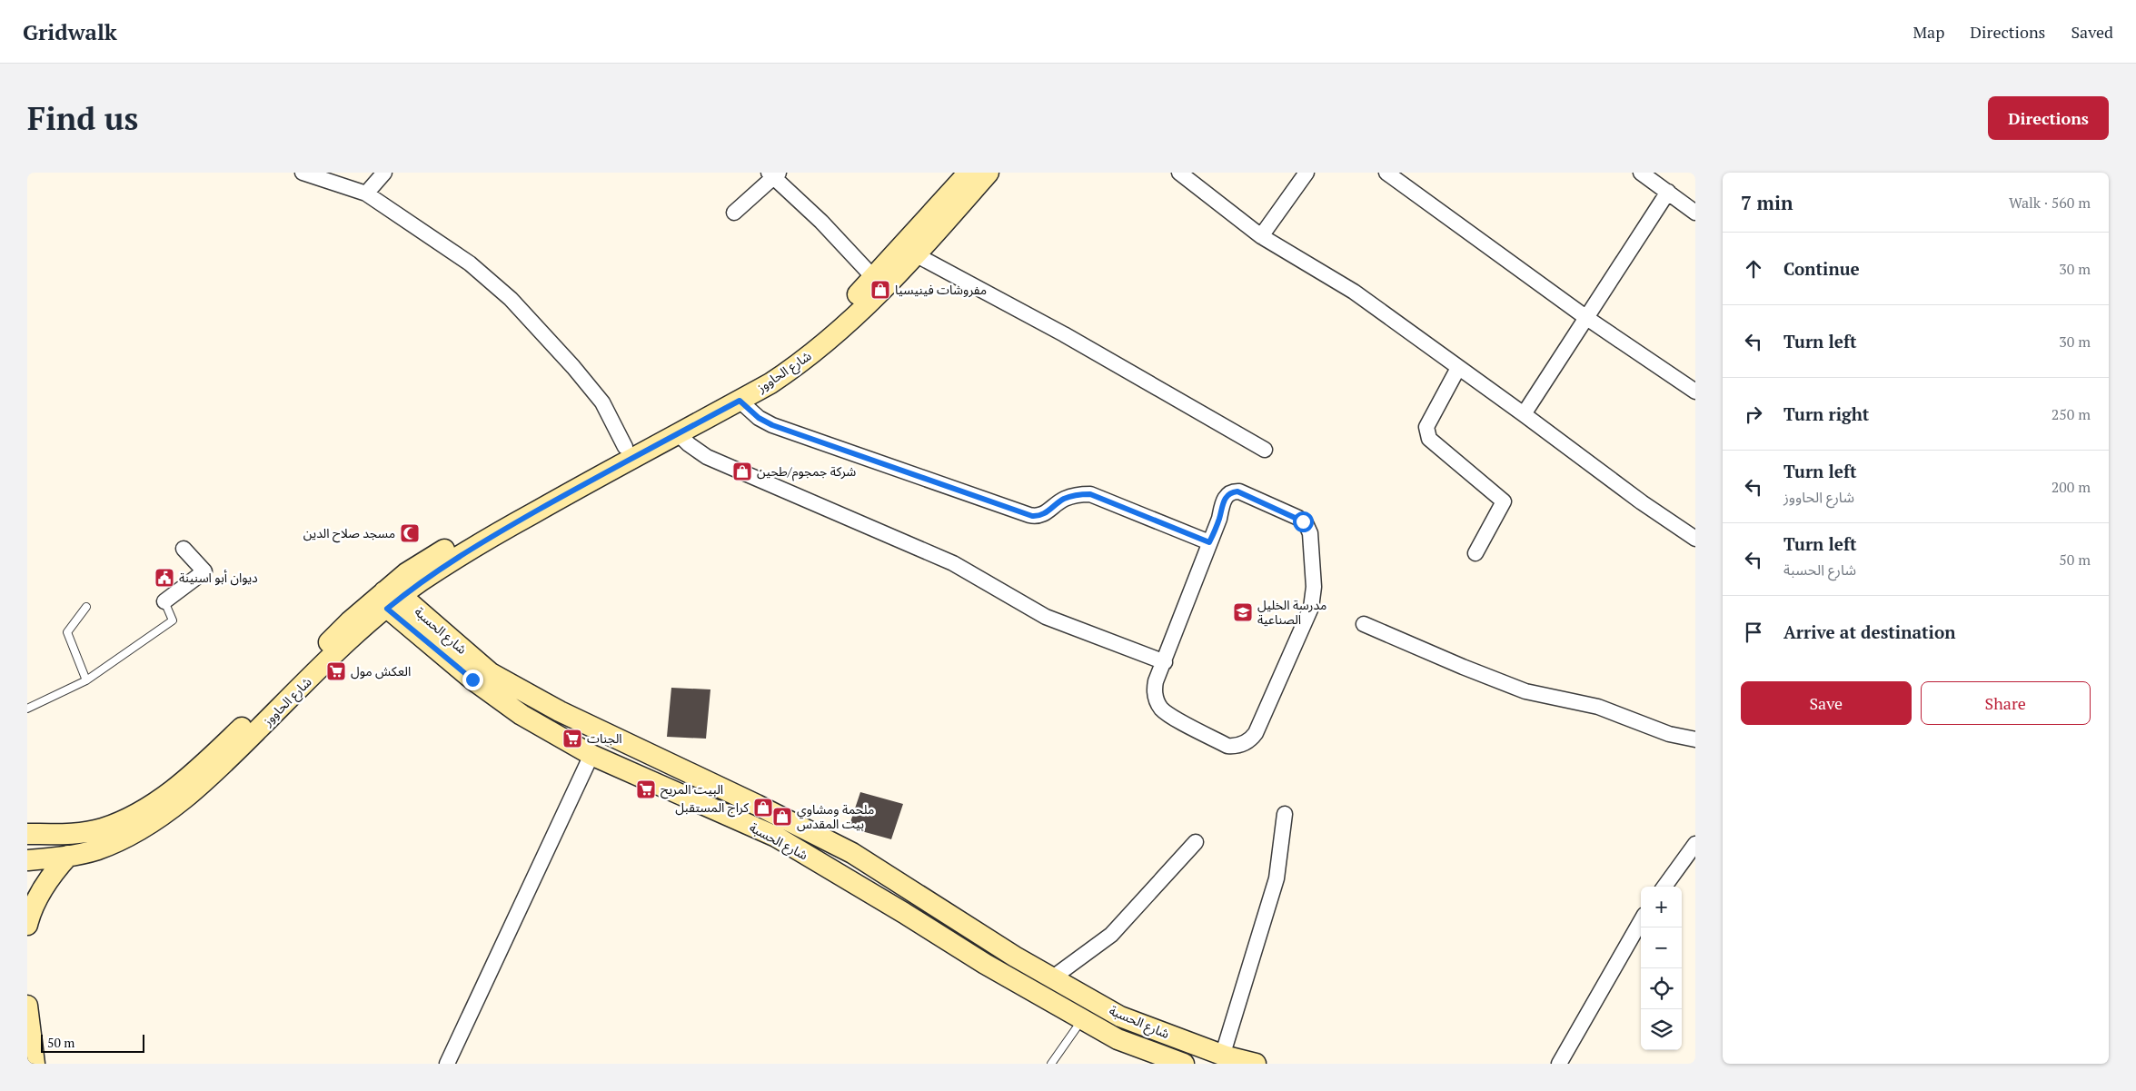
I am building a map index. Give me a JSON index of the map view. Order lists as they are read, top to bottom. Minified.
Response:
{"streets":{"main road":["شارع الحاووز","شارع الحسبة"]},"crossings":[["شارع الحاووز","شارع الحسبة"]],"places":{"shop":["مفروشات فينيسيا","شركة جمجوم/طحين","كراج المستقبل","ملحمة ومشاوي بيت المقدس"],"mosque":["مسجد صلاح الدين"],"public building":["ديوان أبو اسنينة"],"school or university":["مدرسة الخليل الصناعية"],"supermarket":["العكش مول","الجنات","البيت المريح"]},"scale_bar":"50 m","page":{"header":"Gridwalk","nav":["Map","Directions","Saved"],"buttons":["Directions",["Save","Share"]],"title":"Find us","heading":["7 min","Walk · 560 m"],"list":[["Continue","30 m"],["Turn left","30 m"],["Turn right","250 m"],["Turn left","شارع الحاووز","200 m"],["Turn left","شارع الحسبة","50 m"],"Arrive at destination"],"map_buttons":["+","−"],"scale":"50 m"}}
